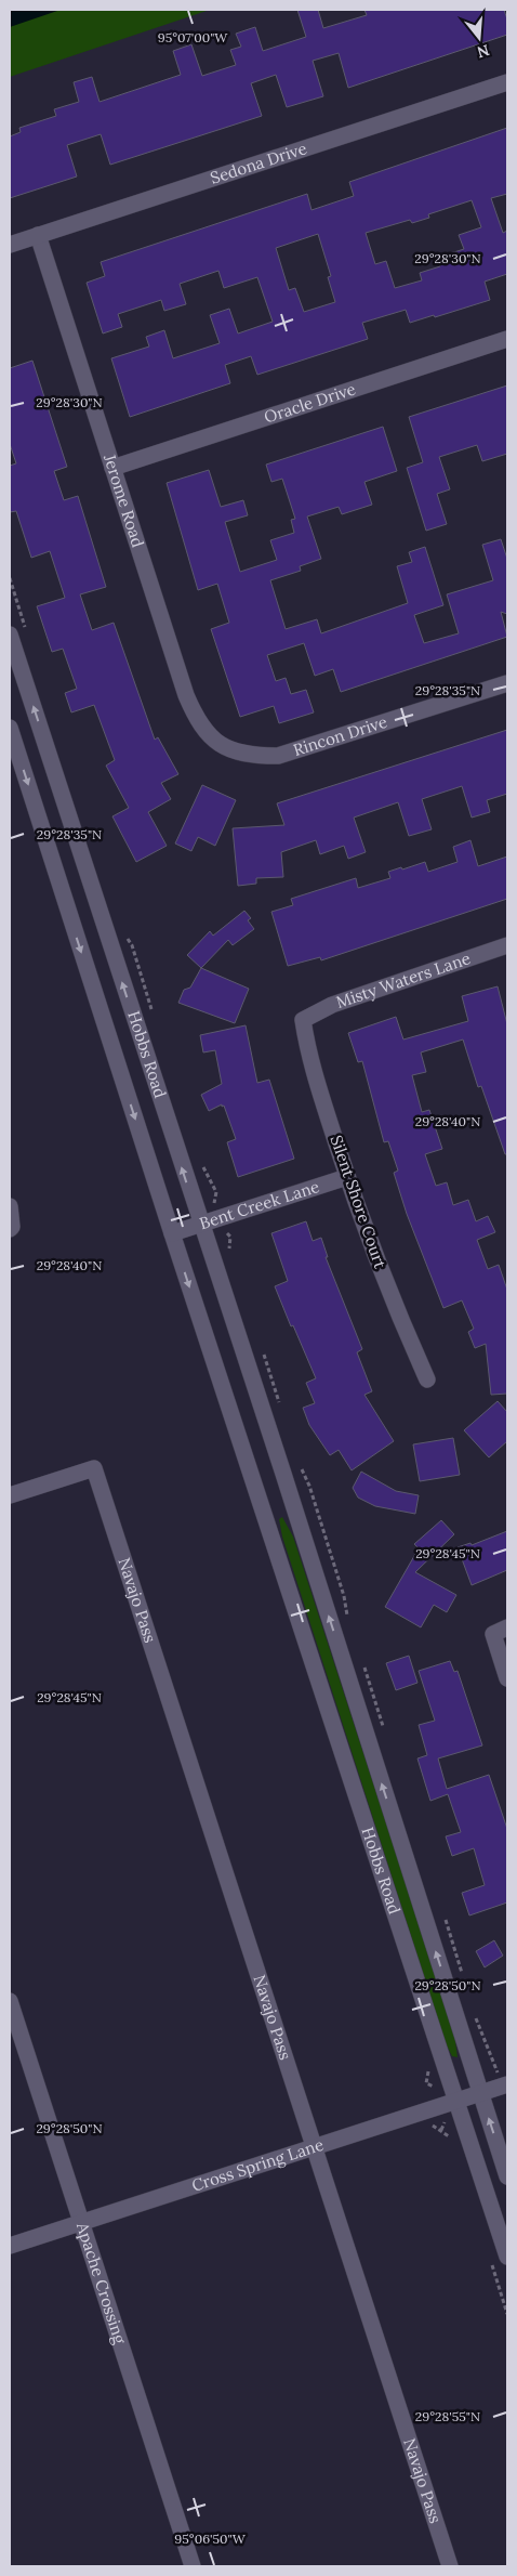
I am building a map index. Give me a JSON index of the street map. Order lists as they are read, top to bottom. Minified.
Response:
{"streets":{"street":["Sedona Drive","Oracle Drive","Jerome Road","Rincon Drive","Misty Waters Lane","Hobbs Road","Silent Shore Court","Bent Creek Lane","Navajo Pass","Cross Spring Lane","Apache Crossing"]},"crossings":[["Sedona Drive","Jerome Road"],["Oracle Drive","Jerome Road"],["Jerome Road","Rincon Drive"],["Misty Waters Lane","Silent Shore Court"],["Hobbs Road","Bent Creek Lane"],["Hobbs Road","Cross Spring Lane"],["Silent Shore Court","Bent Creek Lane"],["Navajo Pass","Cross Spring Lane"],["Cross Spring Lane","Apache Crossing"]],"north":"bottom","coordinates":["95°07'00\"W","29°28'30\"N","29°28'35\"N","29°28'40\"N","29°28'45\"N","29°28'50\"N","29°28'55\"N","95°06'50\"W"]}
